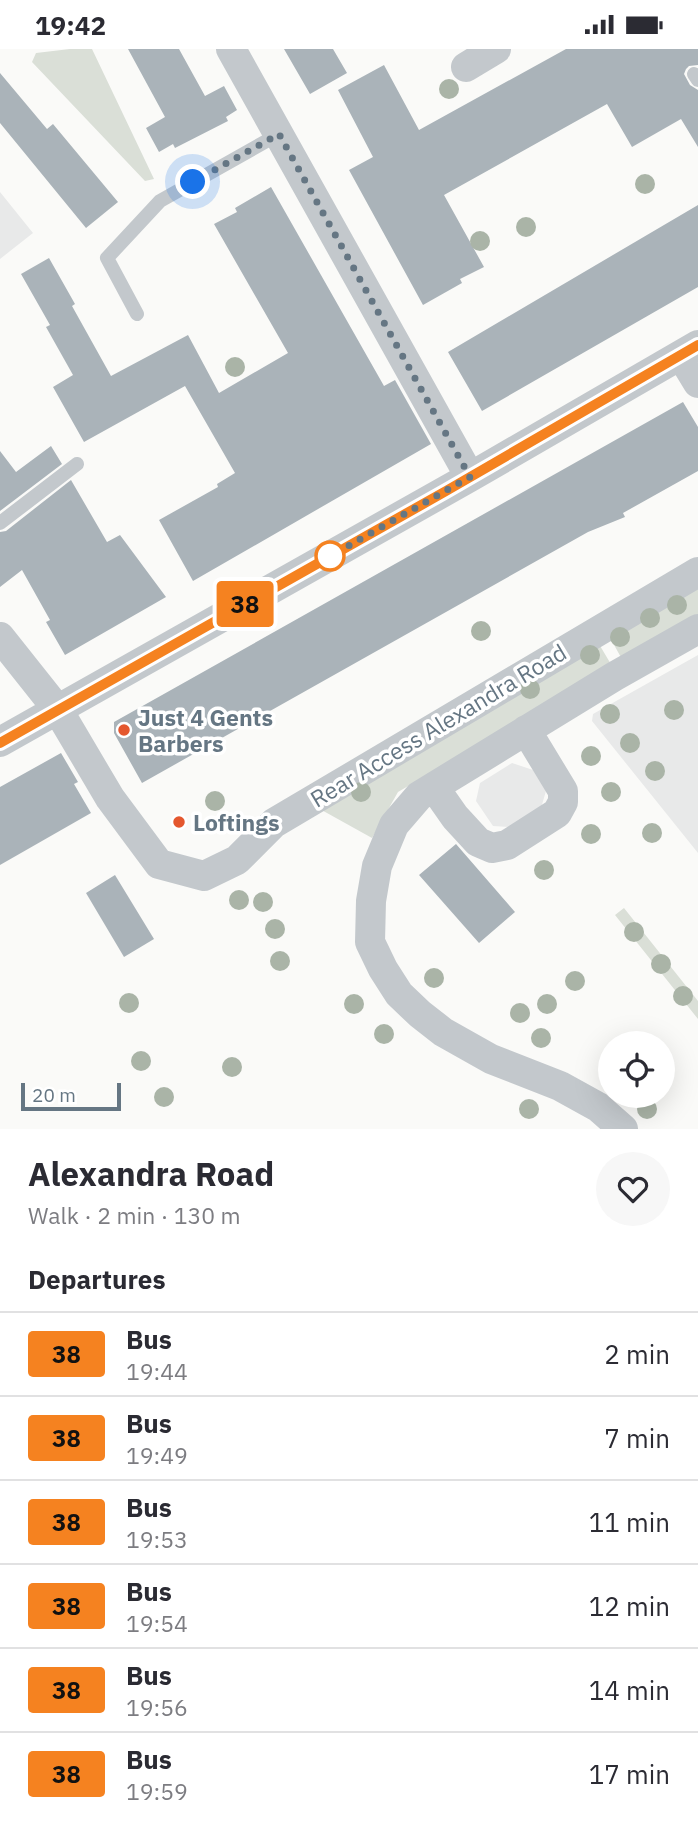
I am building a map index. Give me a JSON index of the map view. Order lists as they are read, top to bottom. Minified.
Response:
{"streets":{"street":["Rear Access Alexandra Road"]},"places":["Just 4 Gents Barbers","Loftings"],"lines":["bus line 38"],"scale_bar":"20 m","page":{"status":"19:42","on_map":"38","scale":"20 m","heading":[["Alexandra Road","Walk · 2 min · 130 m"],"Departures"],"list":[{"mark":"38","name":"Bus","note":"19:44","value":"2 min"},{"mark":"38","name":"Bus","note":"19:49","value":"7 min"},{"mark":"38","name":"Bus","note":"19:53","value":"11 min"},{"mark":"38","name":"Bus","note":"19:54","value":"12 min"},{"mark":"38","name":"Bus","note":"19:56","value":"14 min"},{"mark":"38","name":"Bus","note":"19:59","value":"17 min"}]}}
